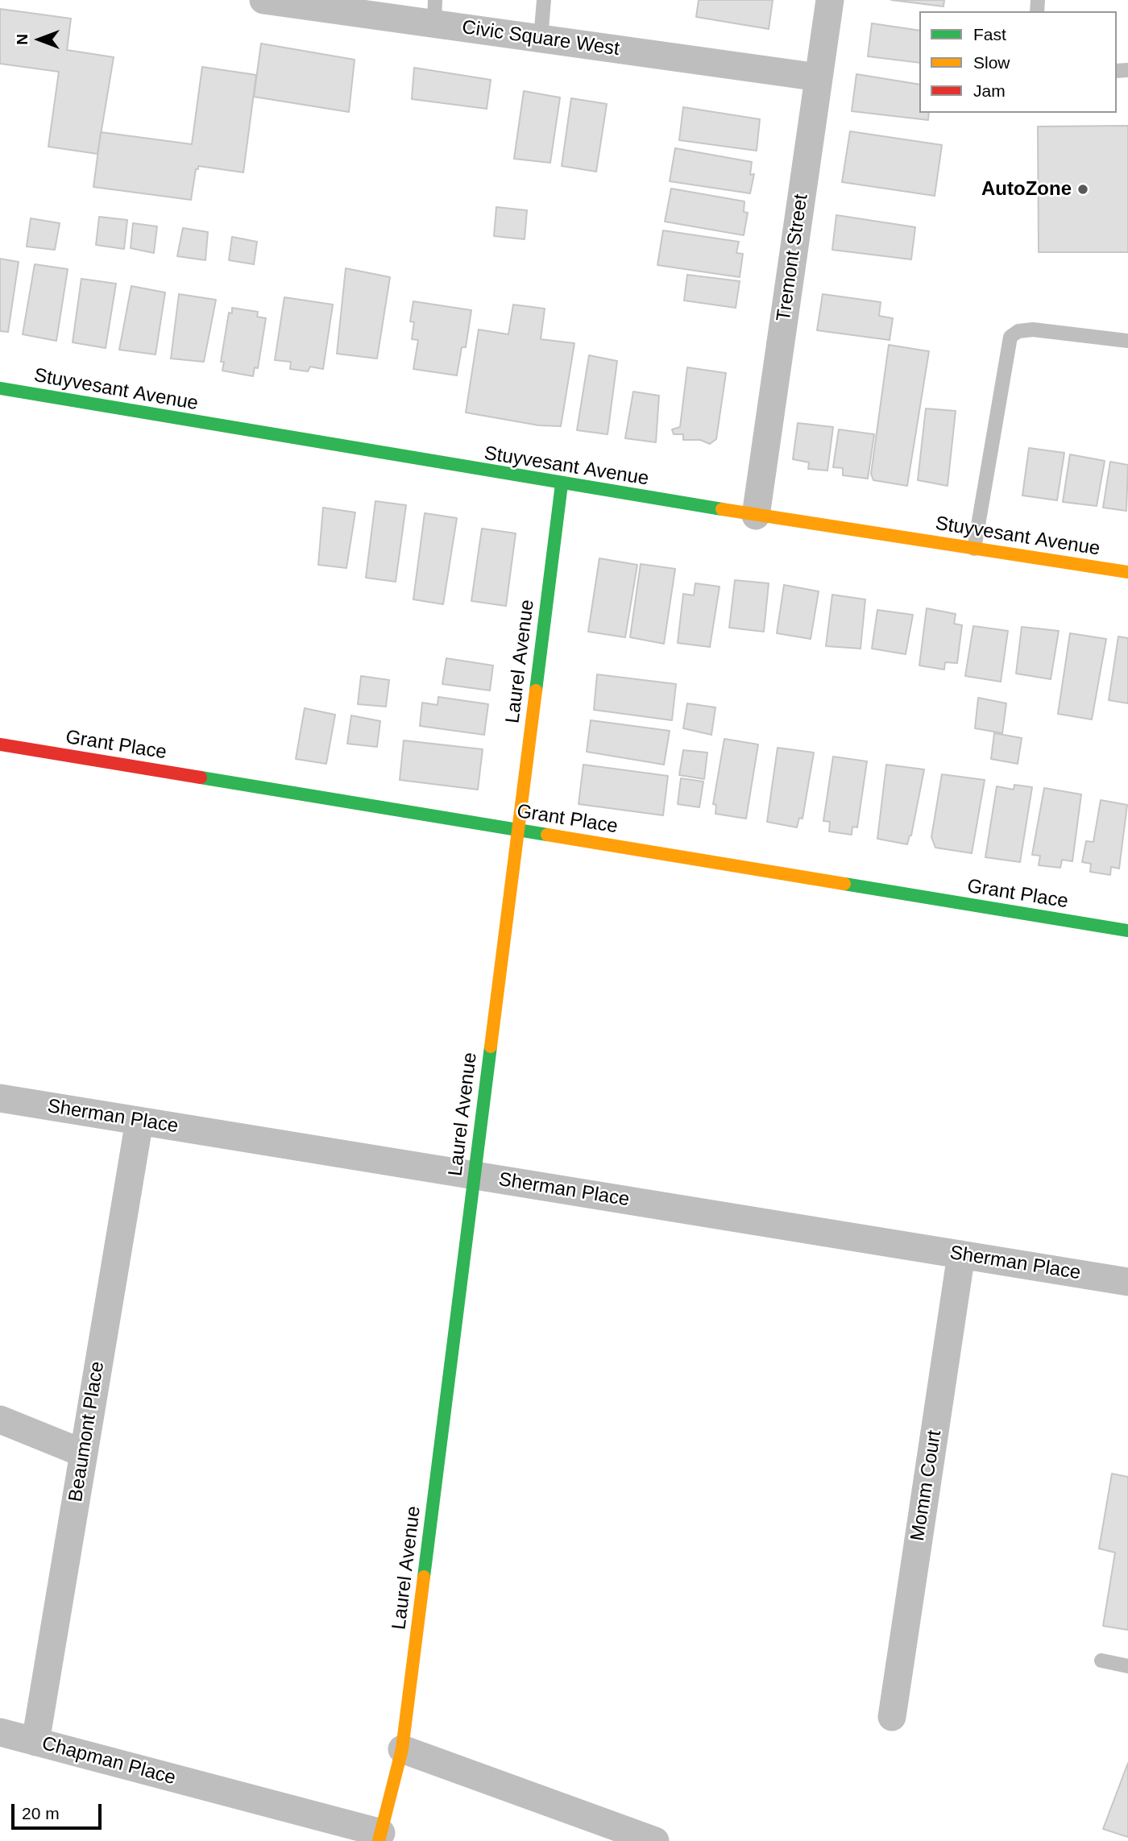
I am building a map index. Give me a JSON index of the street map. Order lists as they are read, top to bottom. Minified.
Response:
{"streets":{"street":["Civic Square West","Tremont Street","Stuyvesant Avenue","Laurel Avenue","Grant Place","Sherman Place","Beaumont Place","Momm Court","Chapman Place"]},"crossings":[["Civic Square West","Tremont Street"],["Tremont Street","Stuyvesant Avenue"],["Stuyvesant Avenue","Laurel Avenue"],["Laurel Avenue","Grant Place"],["Laurel Avenue","Sherman Place"],["Laurel Avenue","Chapman Place"],["Sherman Place","Beaumont Place"],["Sherman Place","Momm Court"],["Beaumont Place","Chapman Place"]],"places":["AutoZone"],"legend":["Fast","Slow","Jam"],"scale_bar":"20 m","north":"left"}
